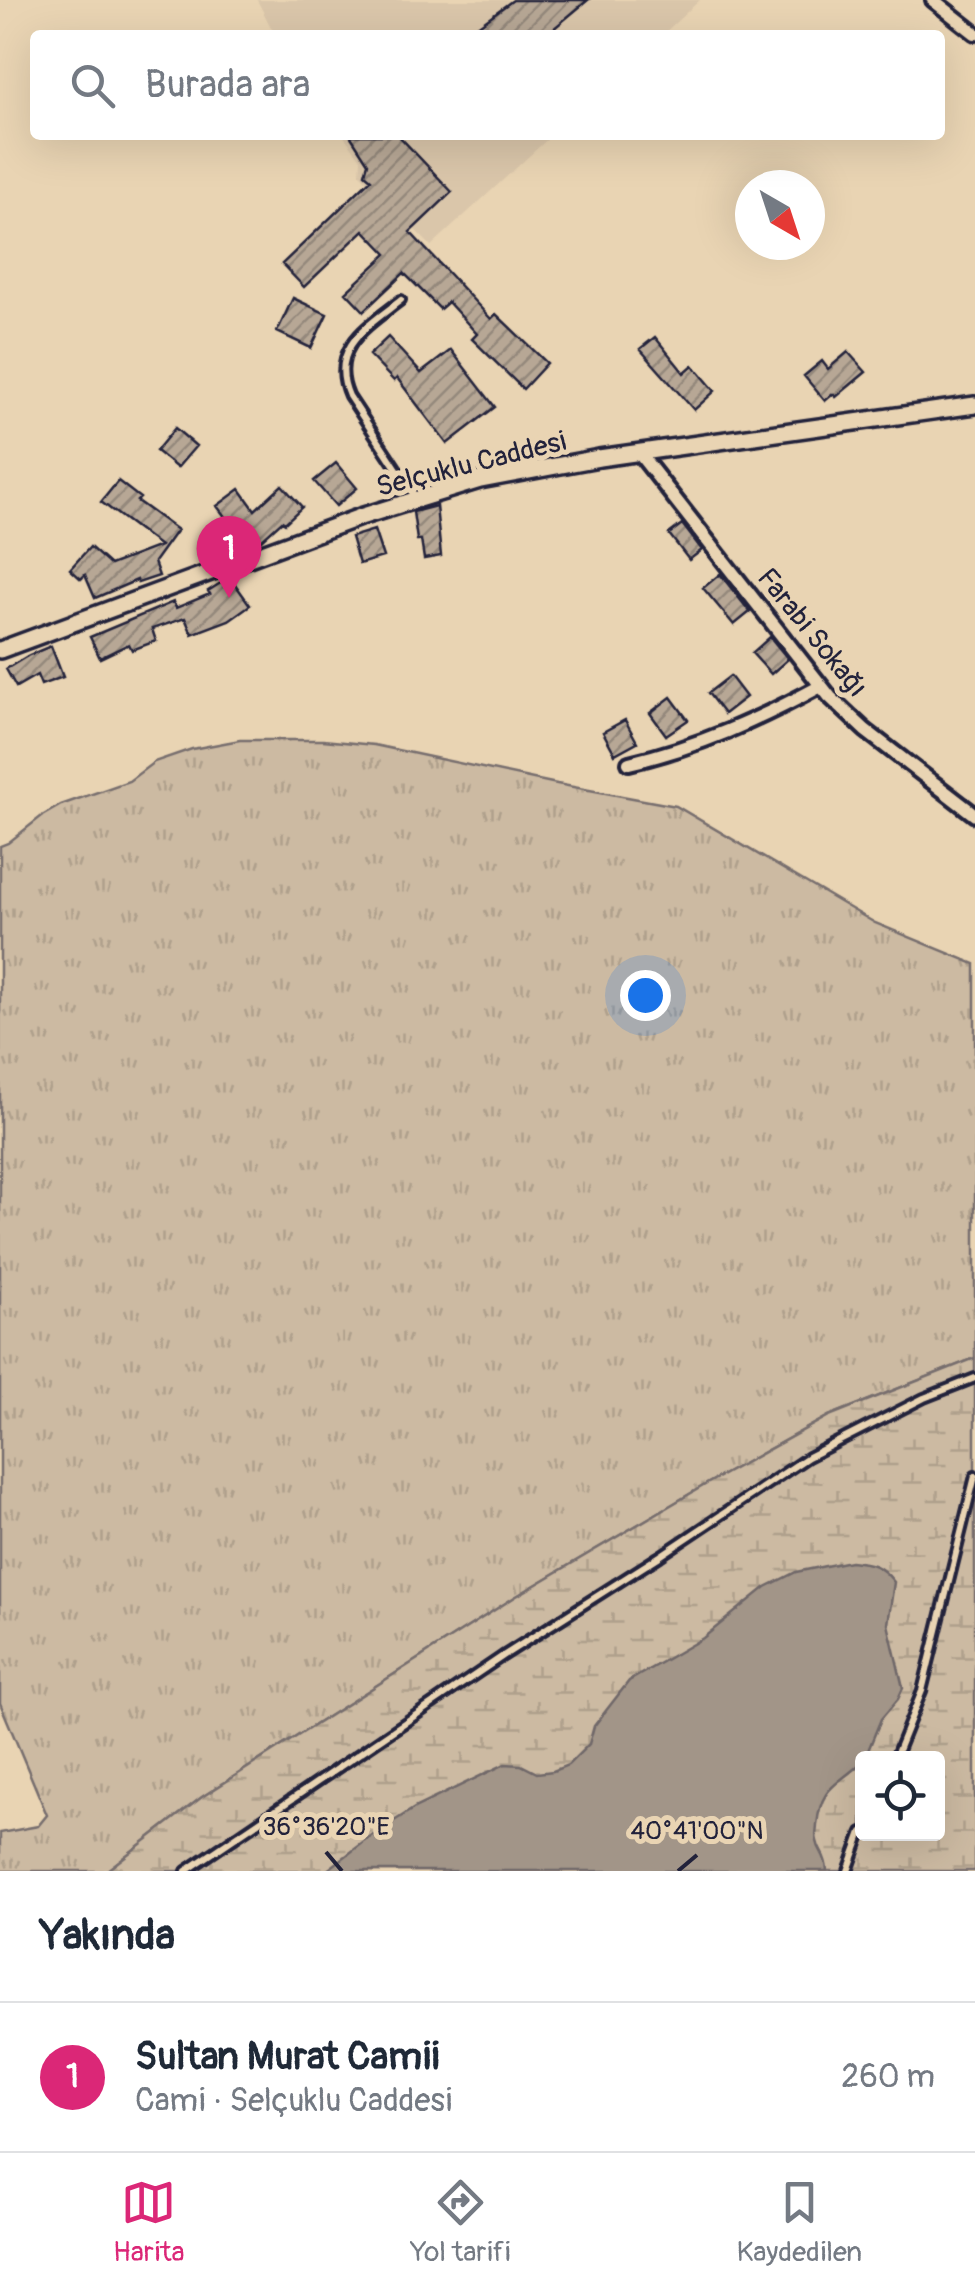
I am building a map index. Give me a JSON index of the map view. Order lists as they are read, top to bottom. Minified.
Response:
{"streets":{"street":["Selçuklu Caddesi","Farabi Sokağı"]},"crossings":[["Selçuklu Caddesi","Farabi Sokağı"]],"north":"bottom right","page":{"search":"Burada ara","pins":"1","heading":"Yakında","list":[{"mark":"1","name":"Sultan Murat Camii","note":"Cami · Selçuklu Caddesi","value":"260 m"}],"nav":["Harita","Yol tarifi","Kaydedilen"]},"coordinates":["36°36'20\"E","40°41'00\"N"]}
